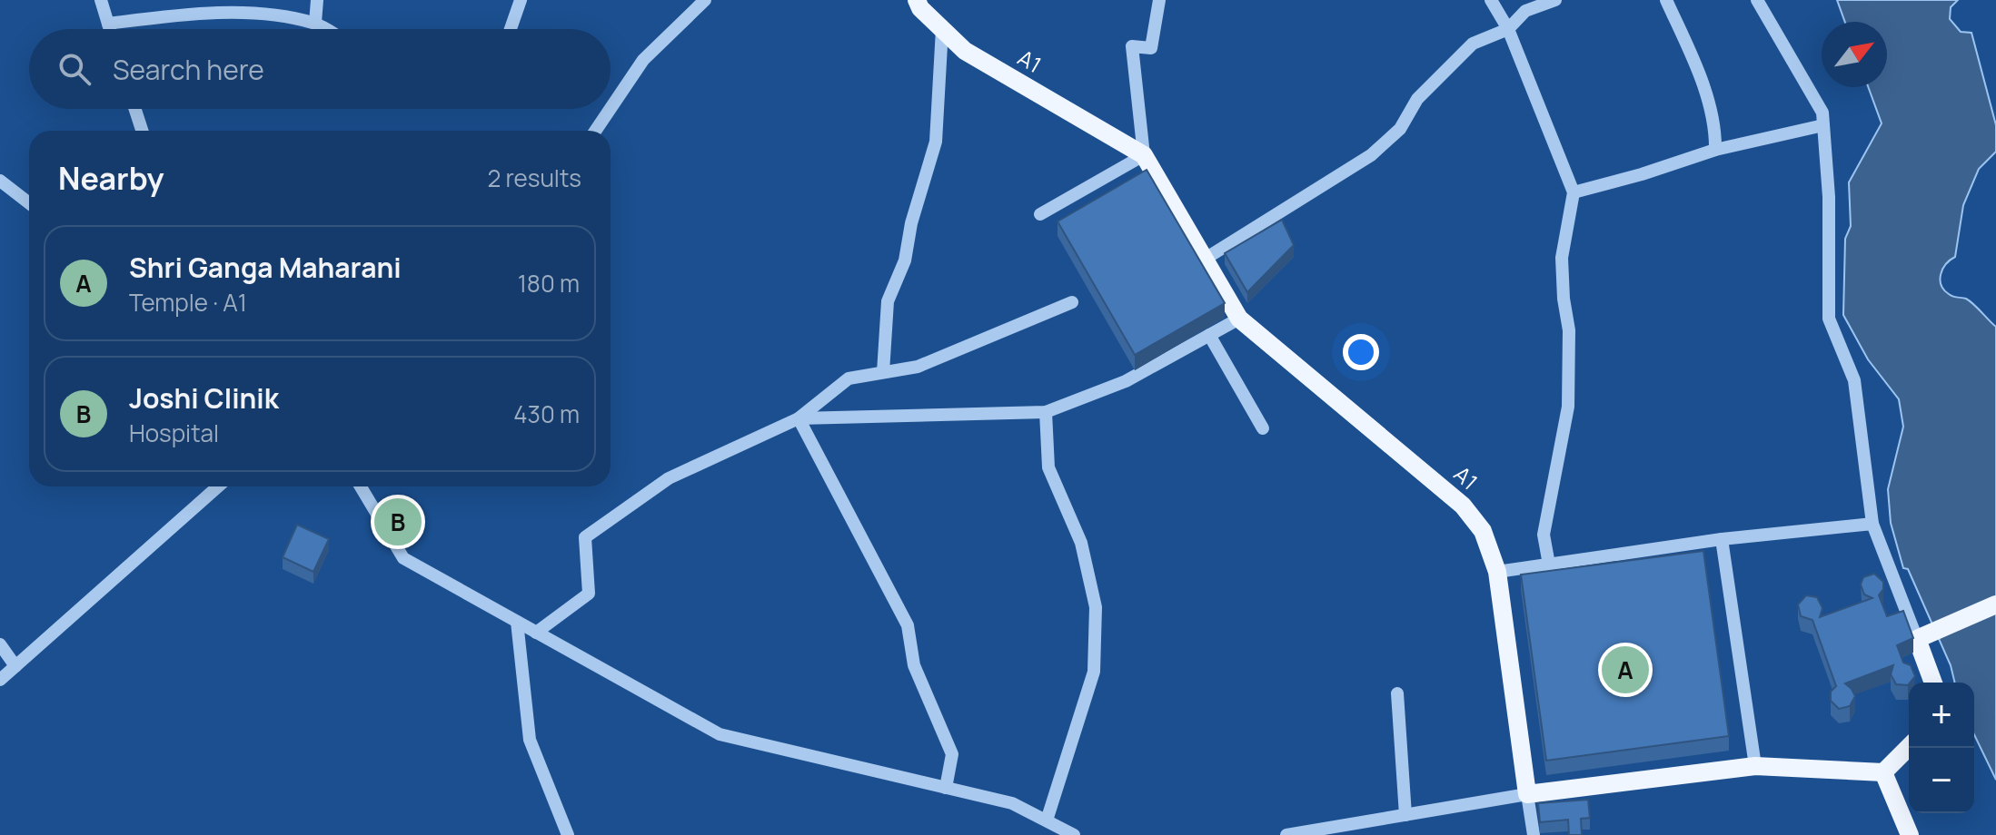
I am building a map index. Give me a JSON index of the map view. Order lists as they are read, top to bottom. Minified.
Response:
{"streets":{"main road":["A1"]},"north":"top right","page":{"search":"Search here","heading":["Nearby","2 results"],"list":[{"mark":"A","name":"Shri Ganga Maharani","note":"Temple · A1","value":"180 m"},{"mark":"B","name":"Joshi Clinik","note":"Hospital","value":"430 m"}],"pins":["B","A"],"map_buttons":["+","−"]}}
